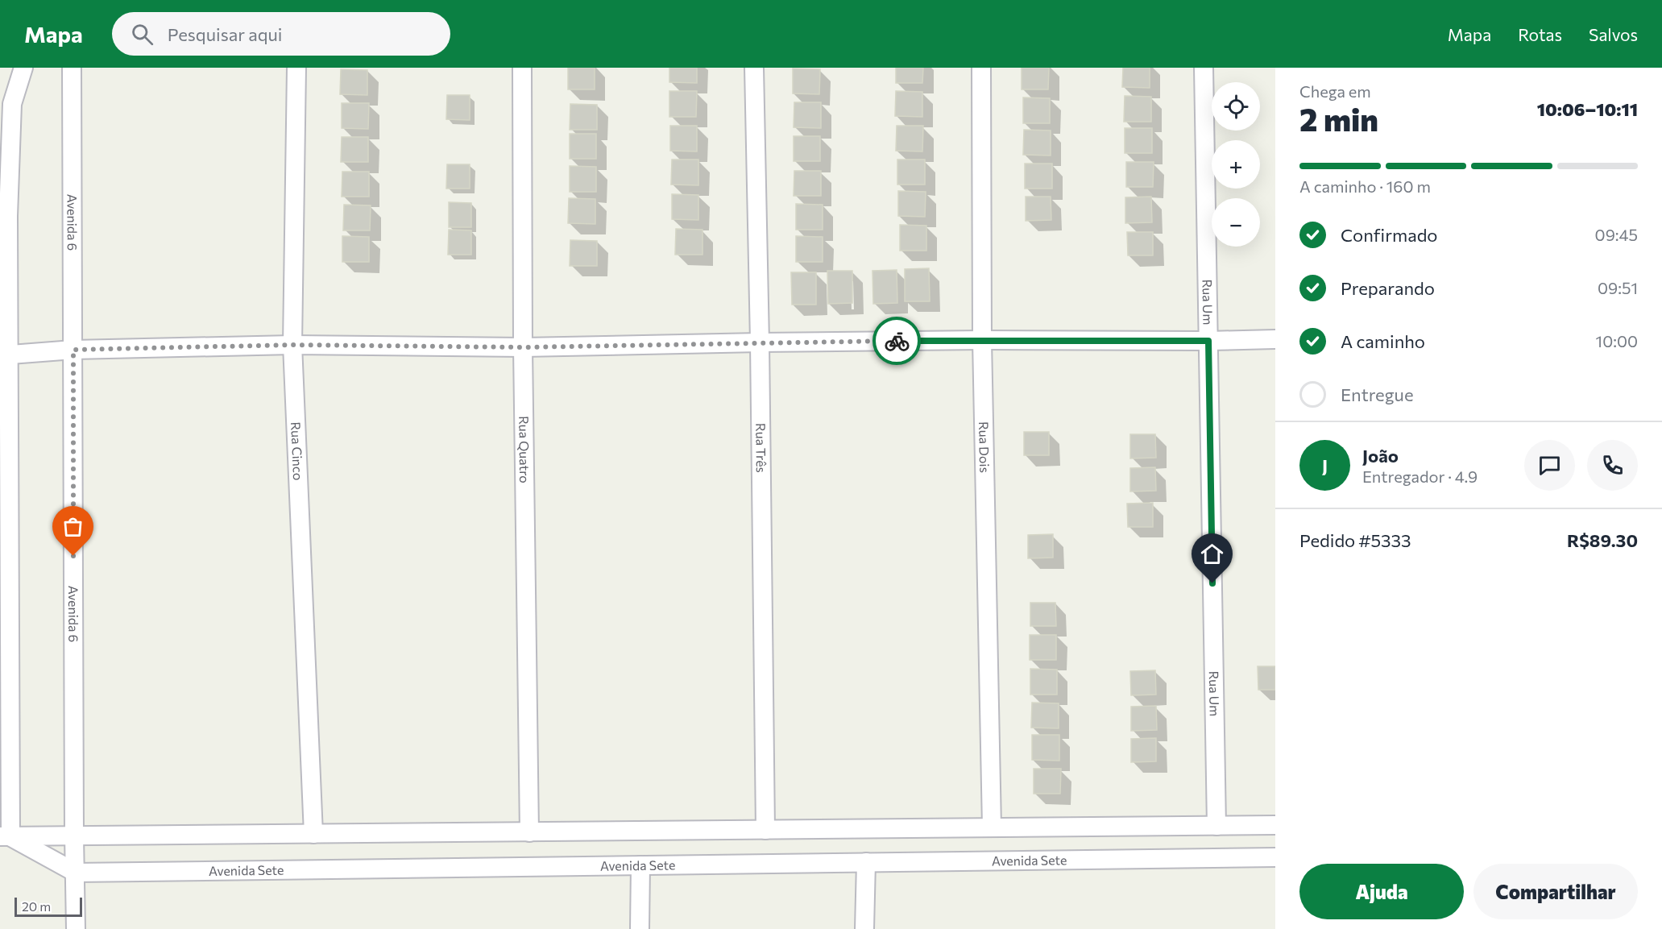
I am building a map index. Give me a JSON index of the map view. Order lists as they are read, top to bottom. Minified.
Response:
{"streets":{"street":["Avenida 6","Rua Um","Rua Dois","Rua Três","Rua Quatro","Rua Cinco","Avenida Sete"]},"crossings":[["Avenida 6","Avenida Sete"]],"scale_bar":"20 m","page":{"header":"Mapa","search":"Pesquisar aqui","nav":["Mapa","Rotas","Salvos"],"heading":["2 min","Chega em","10:06–10:11"],"panel":["João","Entregador · 4.9","Pedido #5333","R$89.30"],"map_buttons":["+","−"],"bar":"A caminho · 160 m","list":[["Confirmado","09:45"],["Preparando","09:51"],["A caminho","10:00"],"Entregue"],"round":"J","buttons":["Ajuda","Compartilhar"],"scale":"20 m"}}
